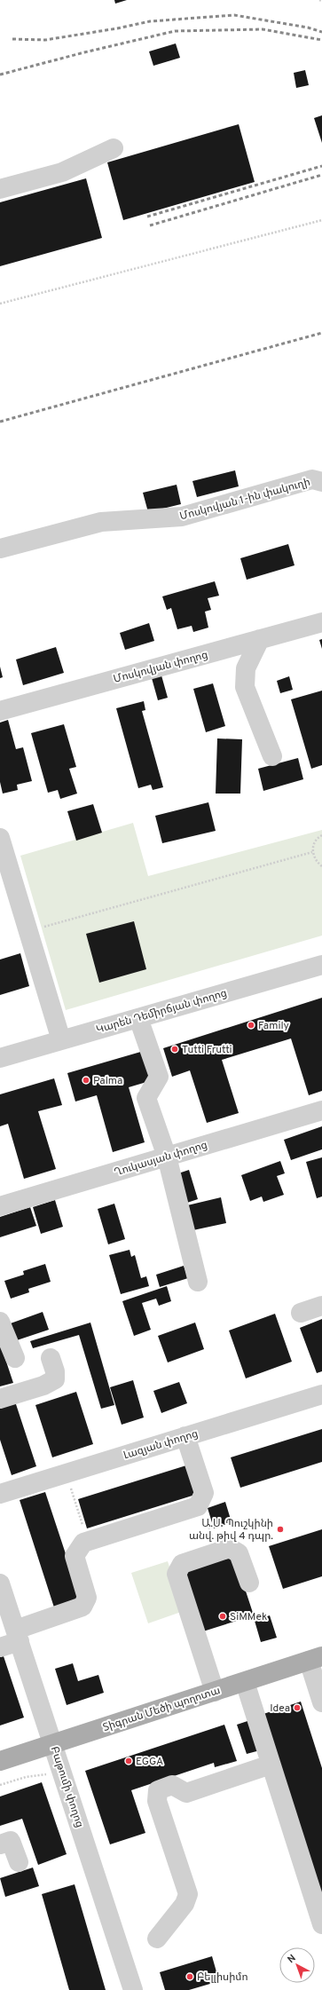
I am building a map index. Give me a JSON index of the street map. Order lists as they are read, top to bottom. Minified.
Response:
{"streets":{"main road":["Տիգրան Մեծի պողոտա"],"street":["Մոսկովյան 1-ին փակուղի","Մոսկովյան փողոց","Կարեն Դեմիրճյան փողոց","Ղուկասյան փողոց","Լազյան փողոց","Բաթումի փողոց"]},"crossings":[["Տիգրան Մեծի պողոտա","Բաթումի փողոց"]],"places":["Family","Tutti Frutti","Palma","Ա.Ս. Պուշկինի անվ. թիվ 4 դպր.","SiMMek","Idea","EGGA","Բելլիսիմո"],"north":"top left"}
